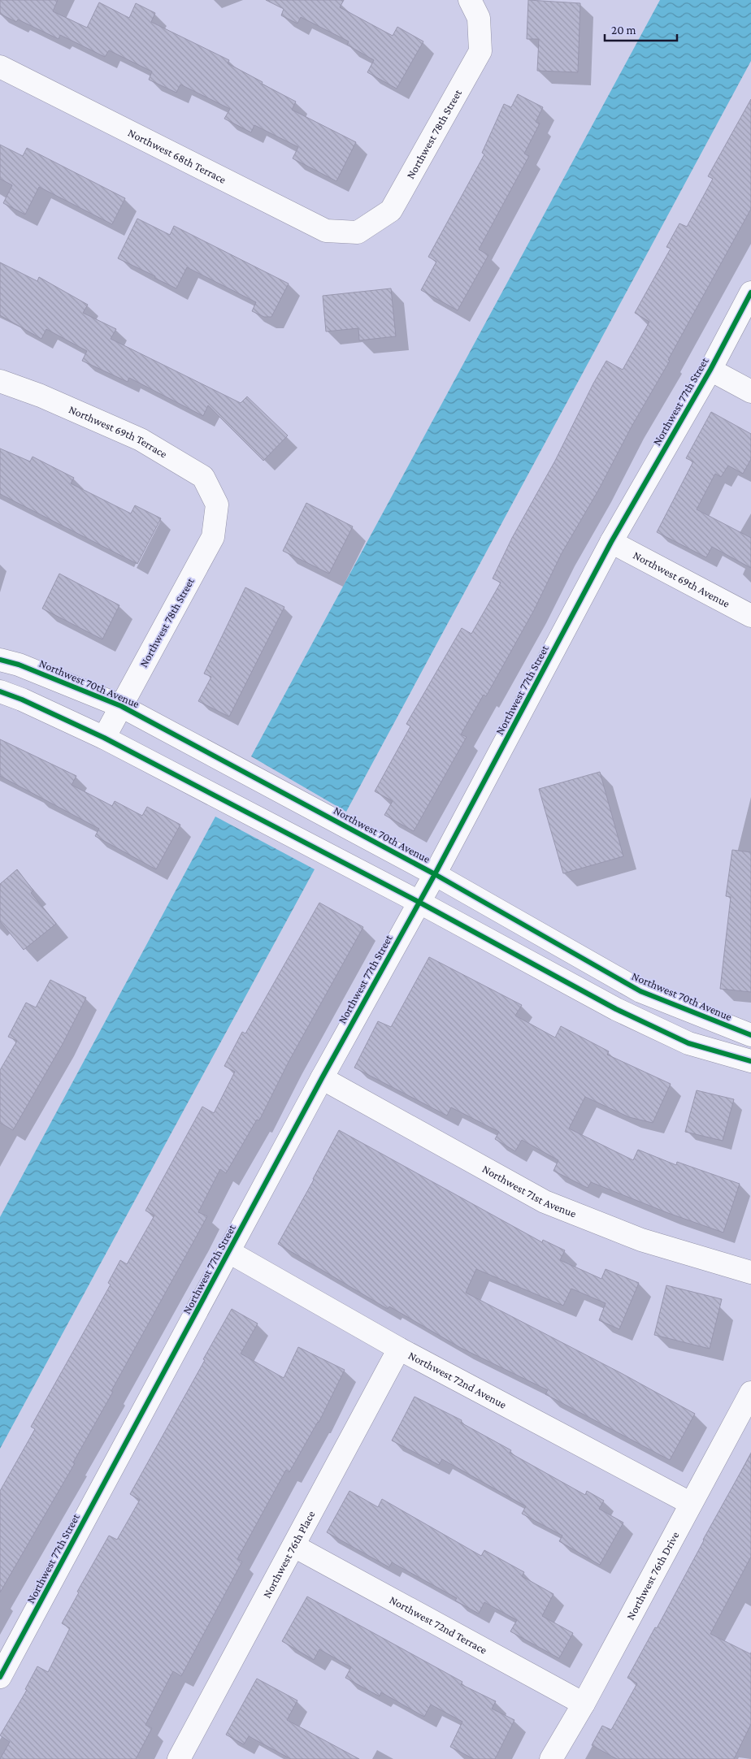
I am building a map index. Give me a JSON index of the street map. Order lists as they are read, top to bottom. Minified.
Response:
{"streets":{"street":["Northwest 78th Street","Northwest 68th Terrace","Northwest 77th Street","Northwest 69th Terrace","Northwest 69th Avenue","Northwest 70th Avenue","Northwest 71st Avenue","Northwest 72nd Avenue","Northwest 76th Place","Northwest 76th Drive","Northwest 72nd Terrace"]},"crossings":[["Northwest 78th Street","Northwest 68th Terrace"],["Northwest 78th Street","Northwest 69th Terrace"],["Northwest 78th Street","Northwest 70th Avenue"],["Northwest 77th Street","Northwest 69th Avenue"],["Northwest 77th Street","Northwest 70th Avenue"],["Northwest 77th Street","Northwest 71st Avenue"],["Northwest 77th Street","Northwest 72nd Avenue"],["Northwest 72nd Avenue","Northwest 76th Place"],["Northwest 72nd Avenue","Northwest 76th Drive"],["Northwest 76th Place","Northwest 72nd Terrace"],["Northwest 76th Drive","Northwest 72nd Terrace"]],"scale_bar":"20 m"}
